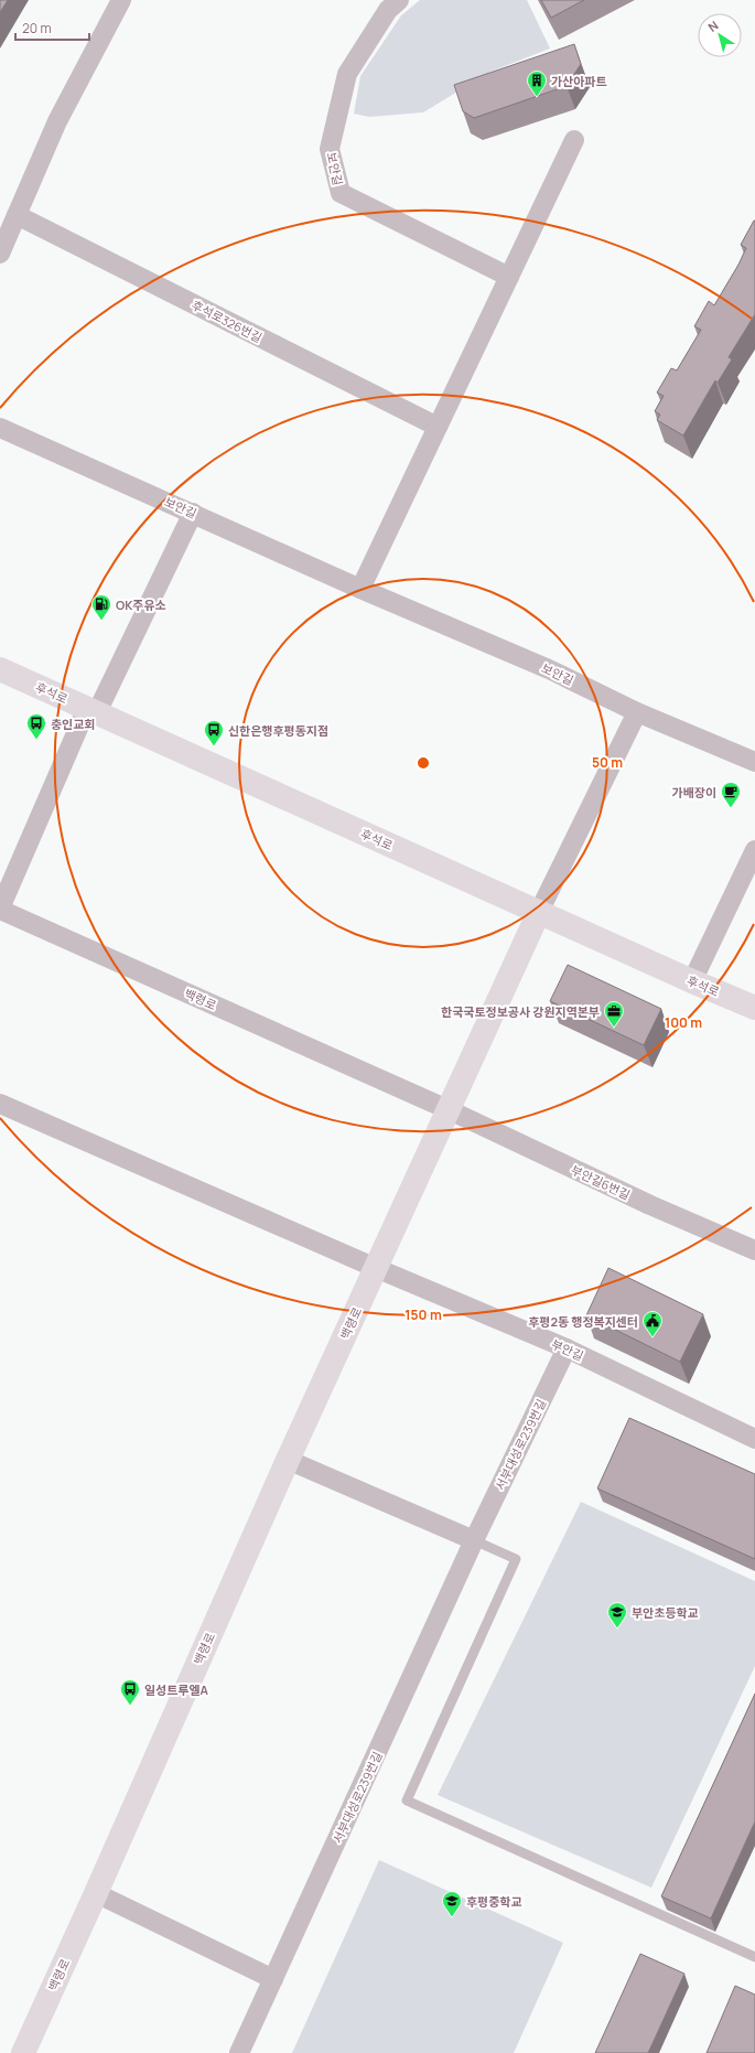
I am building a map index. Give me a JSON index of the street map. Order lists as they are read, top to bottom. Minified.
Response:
{"streets":{"street":["보안길","후석로326번길","후석로","백령로","부안길6번길","부안길","서부대성로239번길"]},"crossings":[["보안길","백령로"],["후석로","백령로"],["백령로","부안길6번길"],["백령로","부안길"],["부안길","서부대성로239번길"]],"places":{"building":["가산아파트"],"fuel station":["OK주유소"],"bus stop":["충인교회","신한은행후평동지점","일성트루엘A"],"cafe":["가배장이"],"office":["한국국토정보공사 강원지역본부"],"public building":["후평2동 행정복지센터"],"school or university":["부안초등학교","후평중학교"]},"scale_bar":"20 m","north":"top left","rings":["50 m","100 m","150 m"]}
